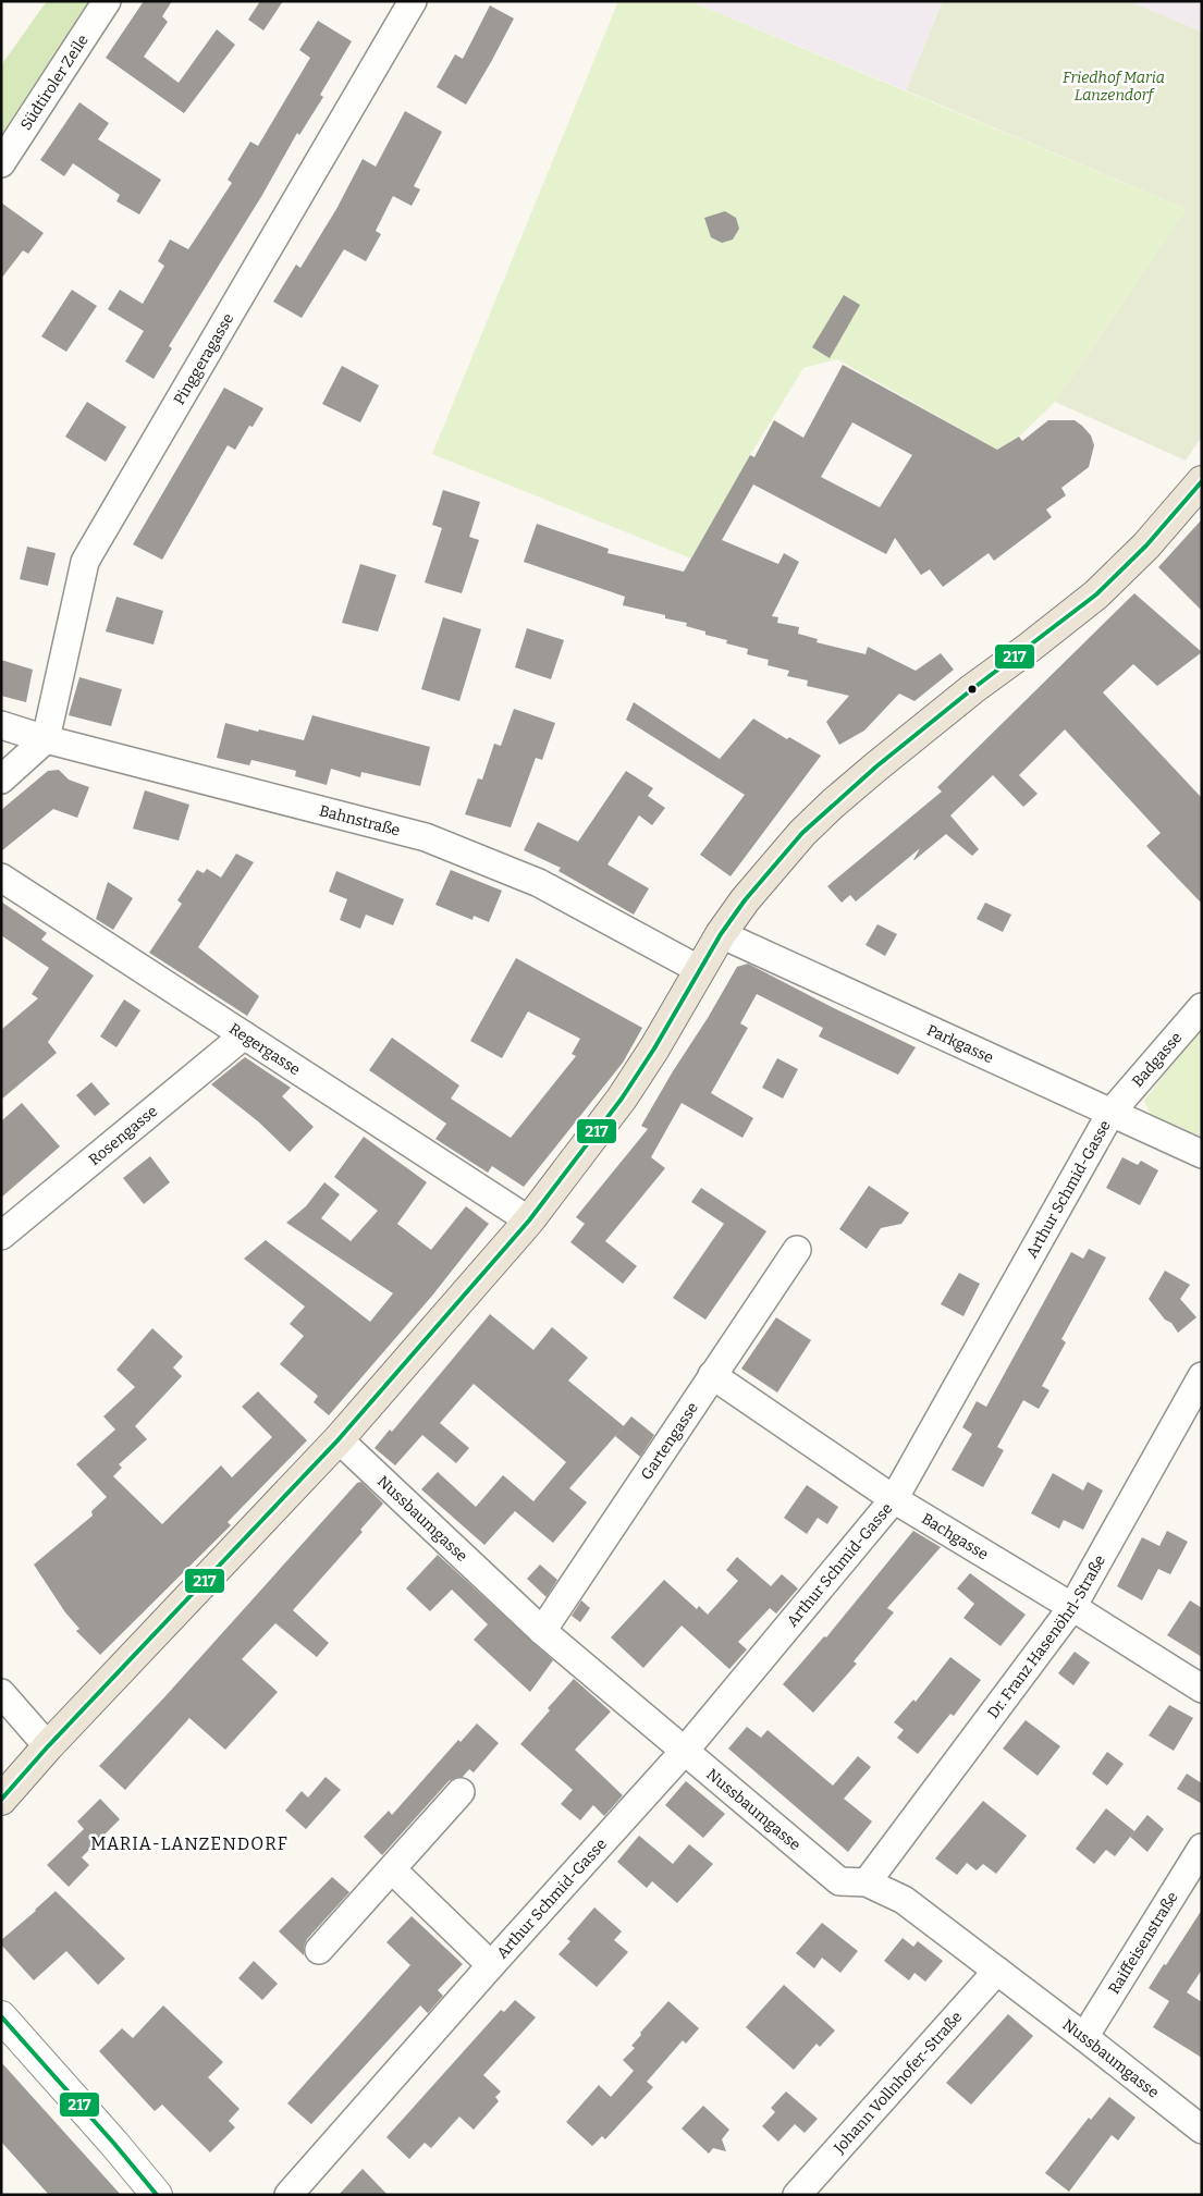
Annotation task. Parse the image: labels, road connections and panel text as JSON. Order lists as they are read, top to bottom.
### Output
{
  "streets": {
    "street": [
      "Südtiroler Zeile",
      "Pinggeragasse",
      "Bahnstraße",
      "Parkgasse",
      "Regergasse",
      "Badgasse",
      "Rosengasse",
      "Arthur Schmid-Gasse",
      "Gartengasse",
      "Nussbaumgasse",
      "Bachgasse",
      "Dr. Franz Hasenöhrl-Straße",
      "Raiffeisenstraße",
      "Johann Vollnhofer-Straße"
    ]
  },
  "crossings": [
    ["Pinggeragasse", "Bahnstraße"],
    ["Parkgasse", "Badgasse"],
    ["Parkgasse", "Arthur Schmid-Gasse"],
    ["Regergasse", "Rosengasse"],
    ["Badgasse", "Arthur Schmid-Gasse"],
    ["Arthur Schmid-Gasse", "Nussbaumgasse"],
    ["Arthur Schmid-Gasse", "Bachgasse"],
    ["Gartengasse", "Nussbaumgasse"],
    ["Gartengasse", "Bachgasse"],
    ["Nussbaumgasse", "Dr. Franz Hasenöhrl-Straße"],
    ["Nussbaumgasse", "Raiffeisenstraße"],
    ["Nussbaumgasse", "Johann Vollnhofer-Straße"],
    ["Bachgasse", "Dr. Franz Hasenöhrl-Straße"]
  ],
  "districts": ["MARIA-LANZENDORF"],
  "parks": ["Friedhof Maria Lanzendorf"],
  "lines": ["transit line 217"]
}
